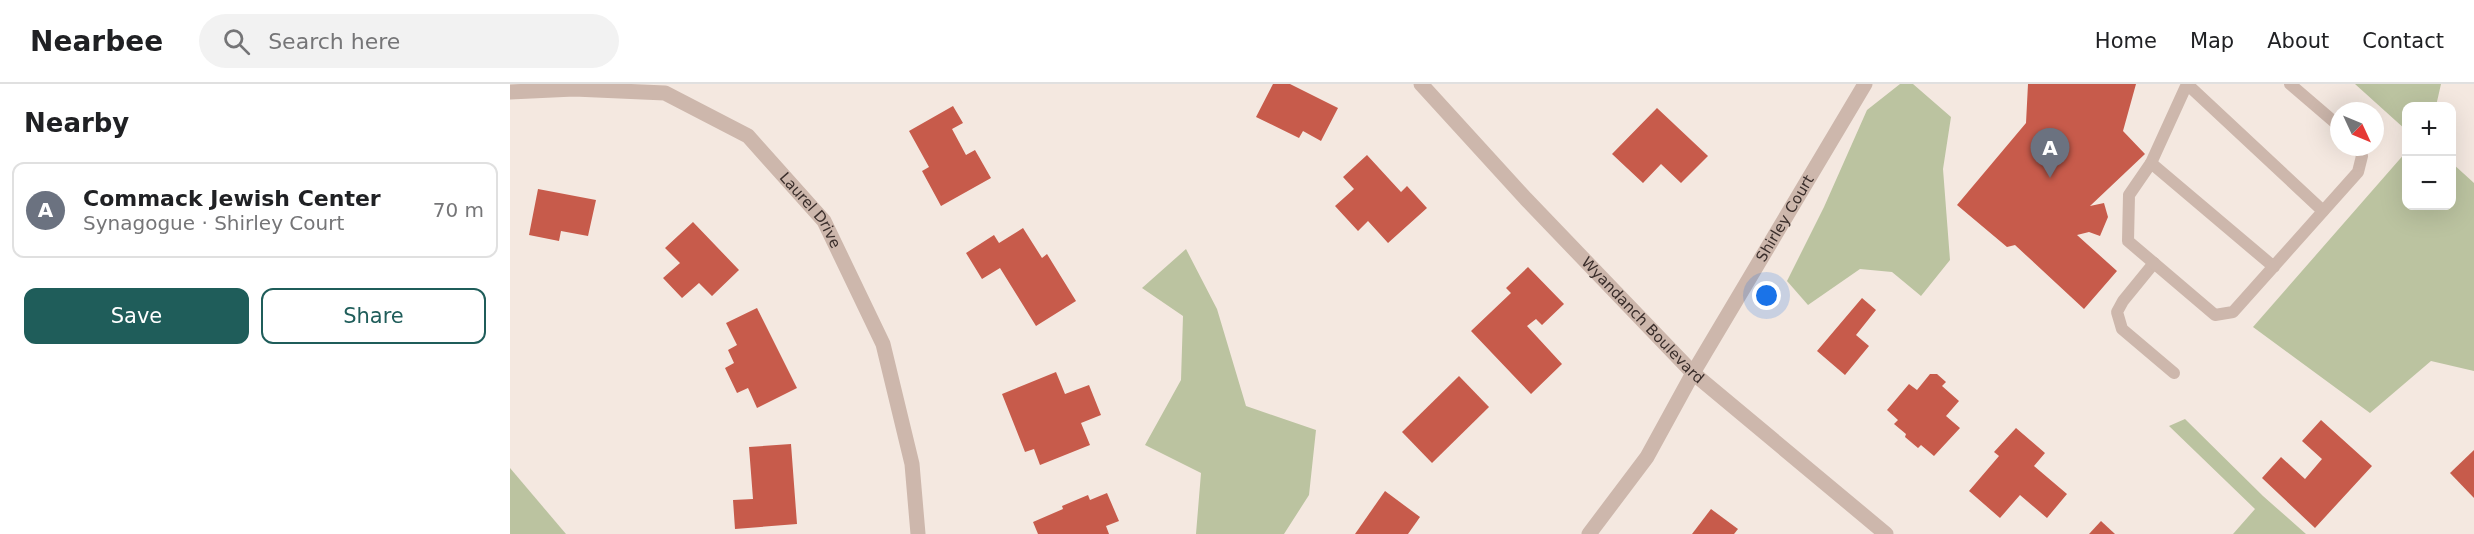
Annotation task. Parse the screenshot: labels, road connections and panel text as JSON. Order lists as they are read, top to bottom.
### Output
{
  "streets": {
    "street": ["Laurel Drive", "Shirley Court", "Wyandanch Boulevard"]
  },
  "crossings": [
    ["Shirley Court", "Wyandanch Boulevard"]
  ],
  "north": "bottom right",
  "page": {
    "header": "Nearbee",
    "search": "Search here",
    "nav": [
      "Home",
      "Map",
      "About",
      "Contact"
    ],
    "heading": "Nearby",
    "map_buttons": ["+", "−"],
    "pins": "A",
    "list": [
      {
        "mark": "A",
        "name": "Commack Jewish Center",
        "note": "Synagogue · Shirley Court",
        "value": "70 m"
      }
    ],
    "buttons": ["Save", "Share"]
  }
}
